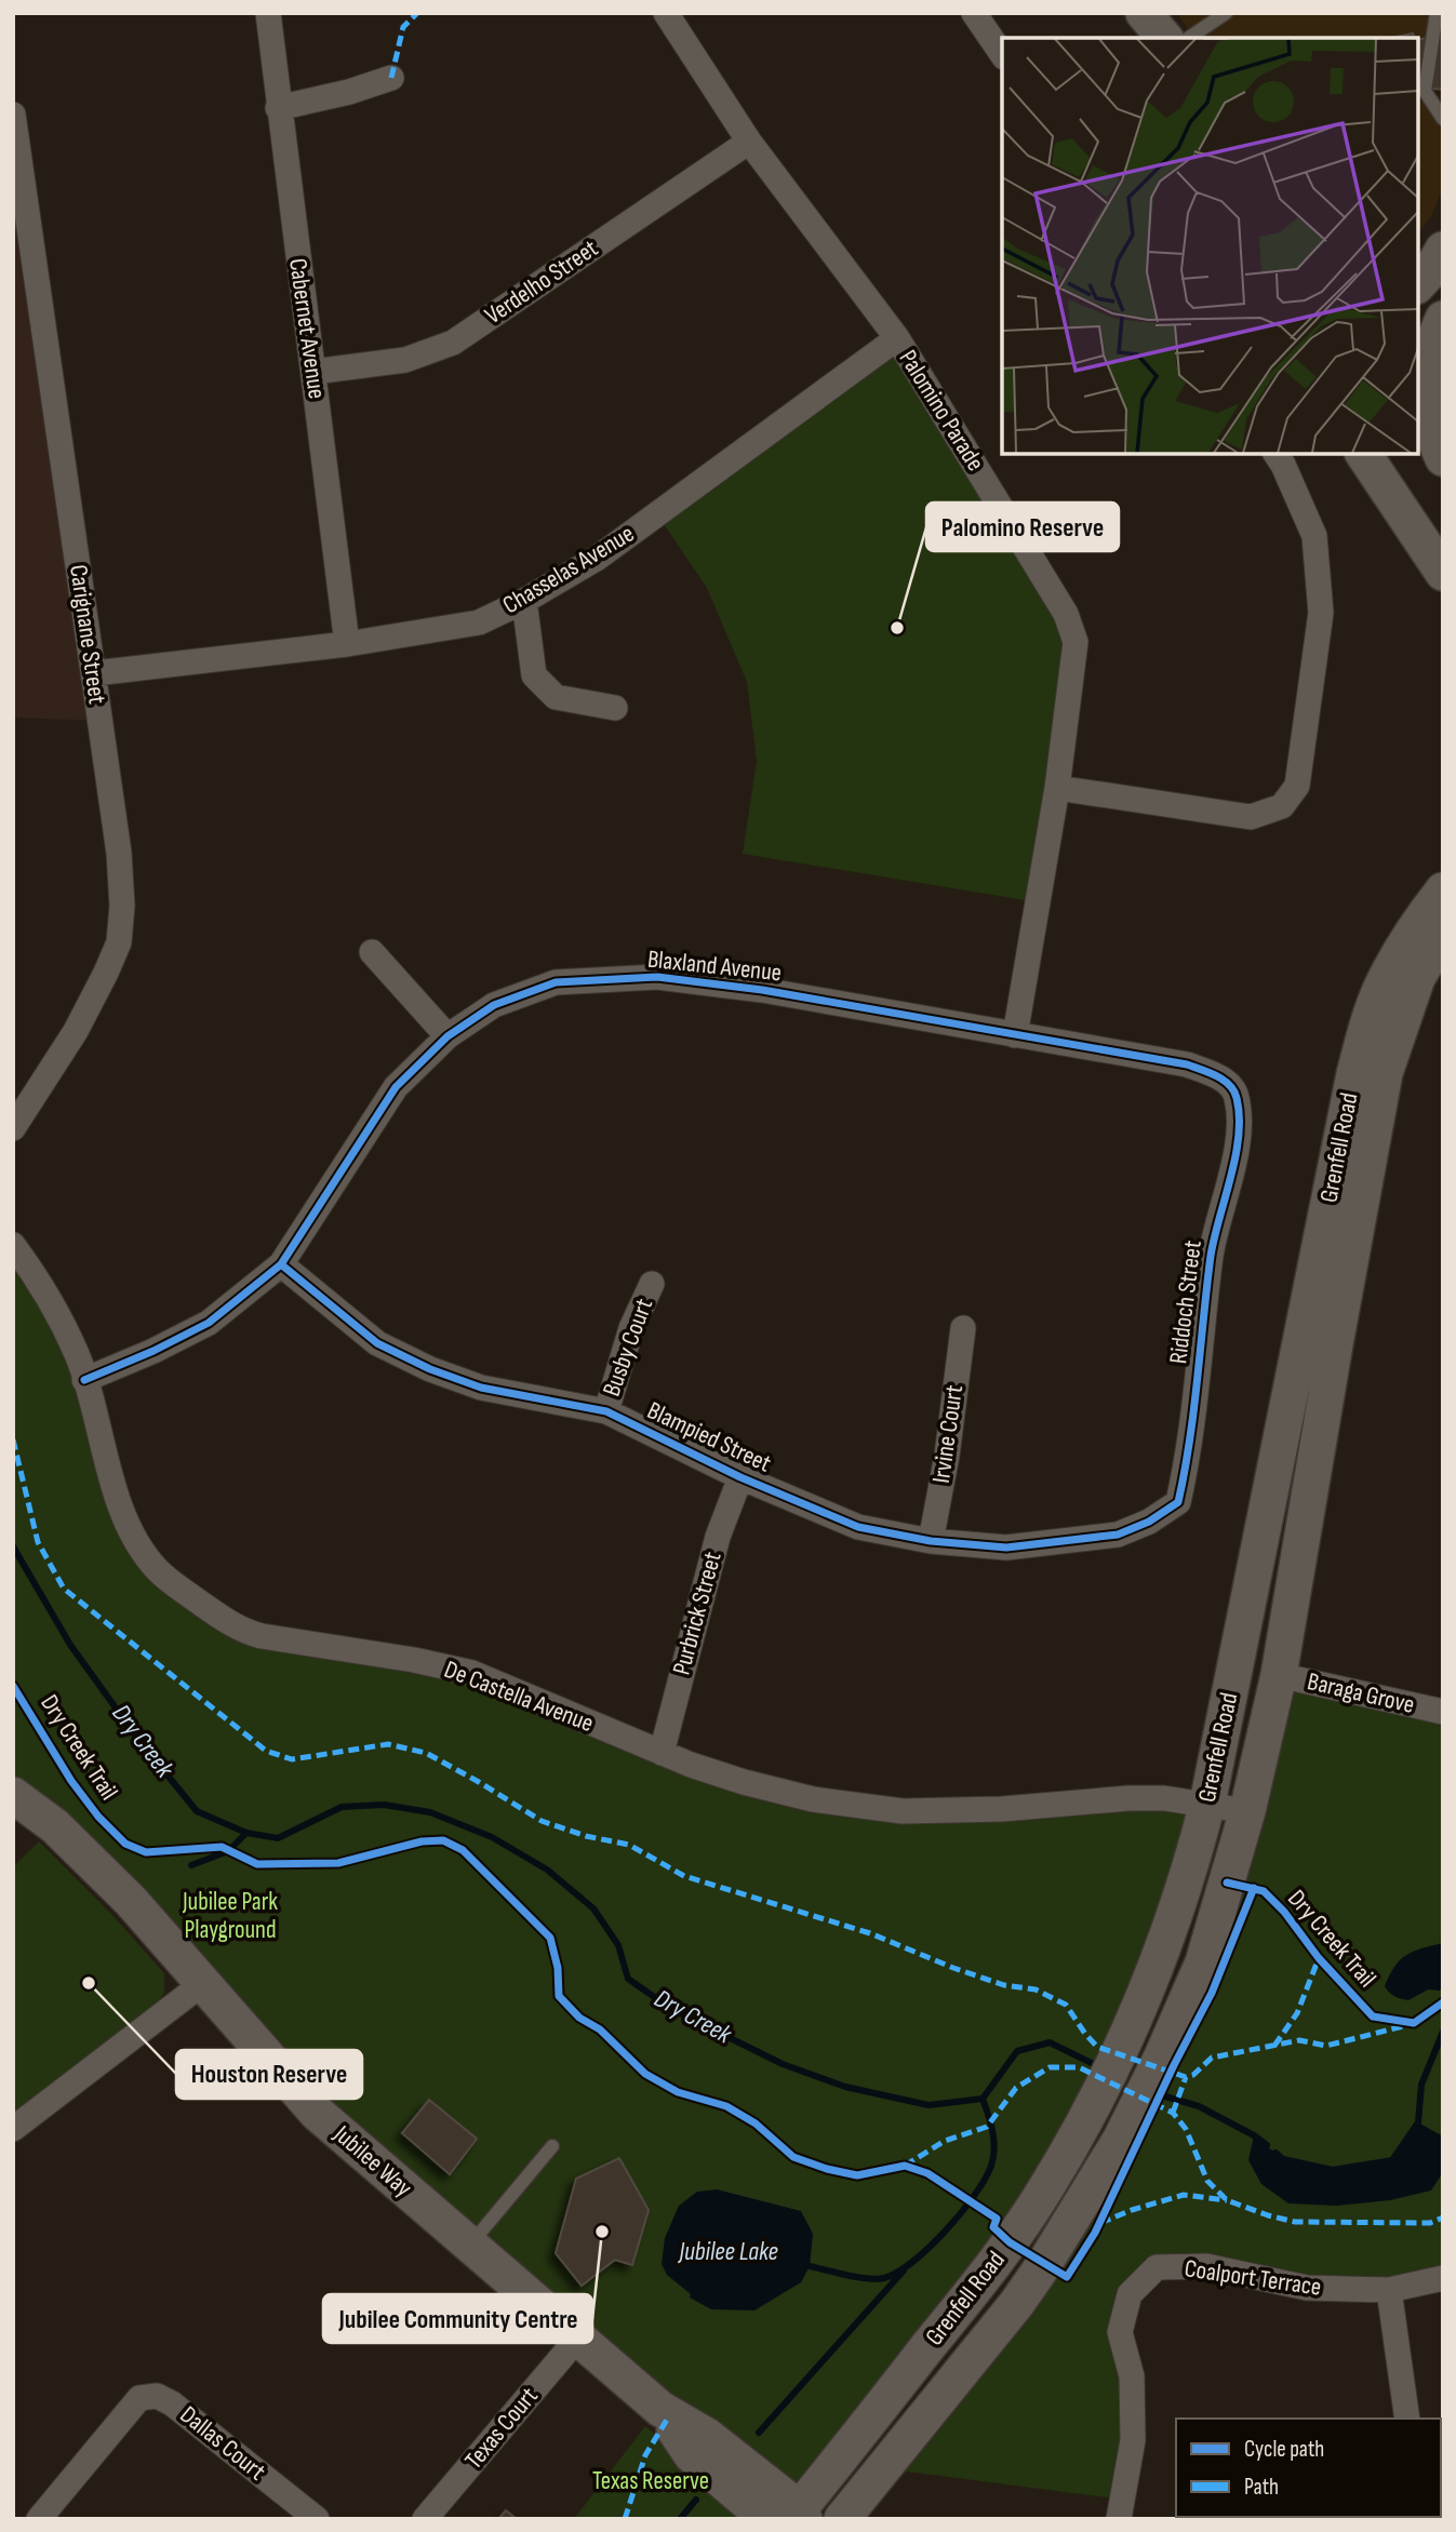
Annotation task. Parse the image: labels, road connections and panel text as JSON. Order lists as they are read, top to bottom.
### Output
{
  "streets": {
    "main road": ["Grenfell Road", "Jubilee Way"],
    "street": [
      "Verdelho Street",
      "Cabernet Avenue",
      "Palomino Parade",
      "Chasselas Avenue",
      "Carignane Street",
      "Blaxland Avenue",
      "Riddoch Street",
      "Busby Court",
      "Irvine Court",
      "Blampied Street",
      "Purbrick Street",
      "Baraga Grove",
      "De Castella Avenue",
      "Coalport Terrace",
      "Texas Court",
      "Dallas Court"
    ],
    "cycle path": ["Dry Creek Trail"]
  },
  "crossings": [
    ["Verdelho Street", "Cabernet Avenue"],
    ["Verdelho Street", "Palomino Parade"],
    ["Cabernet Avenue", "Chasselas Avenue"],
    ["Palomino Parade", "Chasselas Avenue"],
    ["Palomino Parade", "Blaxland Avenue"],
    ["Chasselas Avenue", "Carignane Street"],
    ["Blaxland Avenue", "Riddoch Street"],
    ["Blaxland Avenue", "Blampied Street"],
    ["Blaxland Avenue", "De Castella Avenue"],
    ["Grenfell Road", "Baraga Grove"],
    ["Grenfell Road", "De Castella Avenue"],
    ["Grenfell Road", "Jubilee Way"],
    ["Riddoch Street", "Blampied Street"],
    ["Busby Court", "Blampied Street"],
    ["Irvine Court", "Blampied Street"],
    ["Blampied Street", "Purbrick Street"],
    ["Purbrick Street", "De Castella Avenue"],
    ["Jubilee Way", "Texas Court"]
  ],
  "water": ["Dry Creek", "Jubilee Lake"],
  "parks": ["Jubilee Park Playground", "Texas Reserve"],
  "places": ["Palomino Reserve", "Houston Reserve", "Jubilee Community Centre"],
  "legend": ["Cycle path", "Path"]
}
